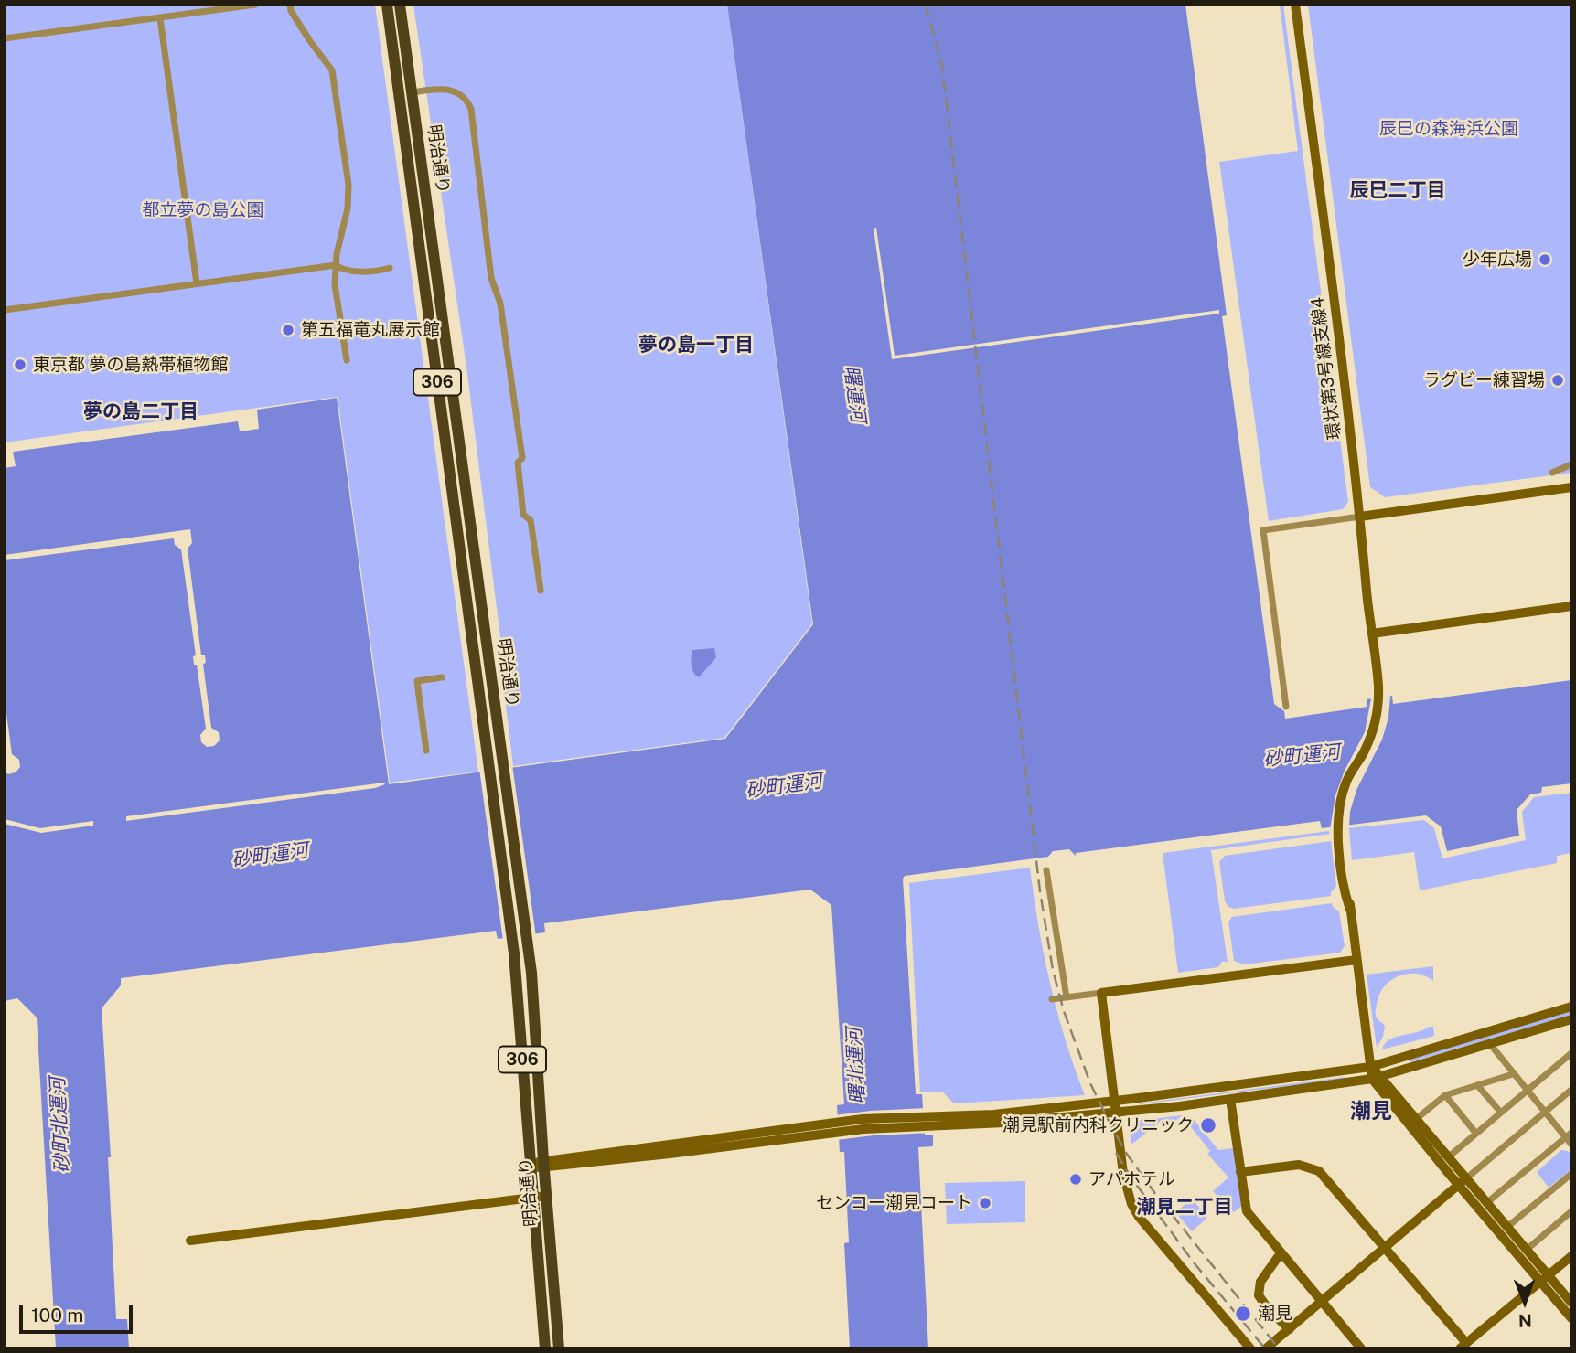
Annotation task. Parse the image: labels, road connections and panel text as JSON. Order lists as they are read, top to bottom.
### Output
{
  "streets": {
    "main road": ["明治通り", "306"],
    "street": ["環状第3号線支線4"]
  },
  "districts": [
    "辰巳二丁目",
    "夢の島一丁目",
    "夢の島二丁目",
    "潮見",
    "潮見二丁目"
  ],
  "water": [
    "曙運河",
    "砂町運河",
    "曙北運河",
    "砂町北運河"
  ],
  "parks": ["辰巳の森海浜公園", "都立夢の島公園"],
  "places": [
    "少年広場",
    "第五福竜丸展示館",
    "東京都 夢の島熱帯植物館",
    "ラグビー練習場",
    "潮見駅前内科クリニック",
    "アパホテル",
    "センコー潮見コート",
    "潮見"
  ],
  "scale_bar": "100 m",
  "north": "bottom"
}
